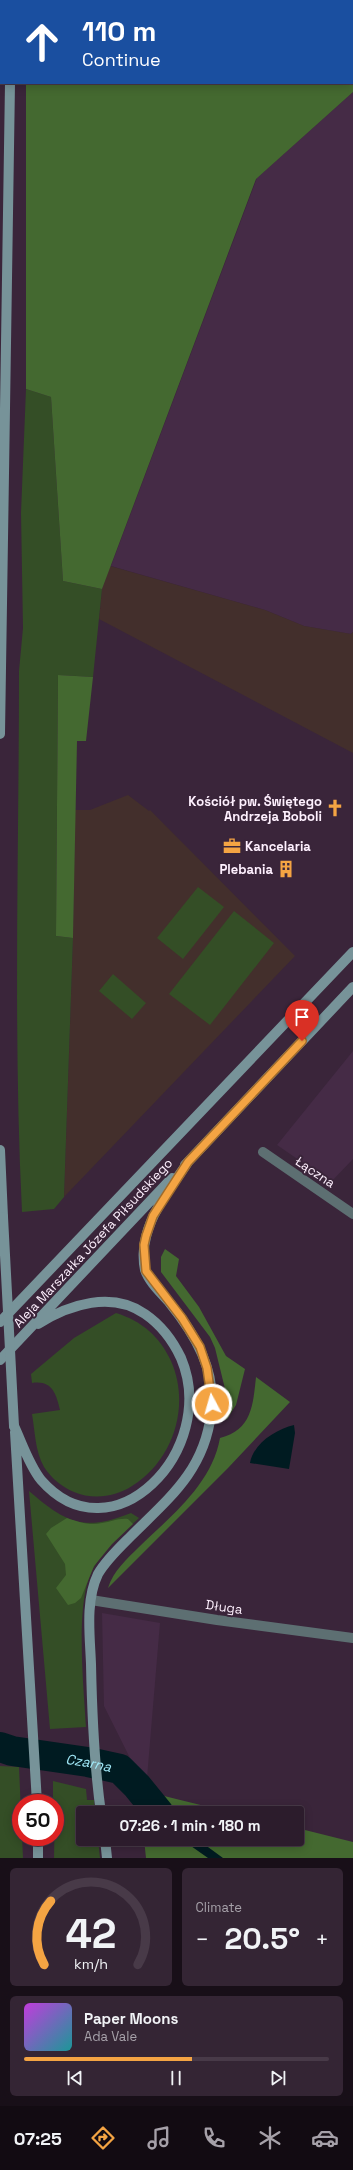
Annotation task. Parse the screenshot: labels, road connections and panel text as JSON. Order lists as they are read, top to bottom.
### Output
{
  "streets": {
    "main road": ["Aleja Marszałka Józefa Piłsudskiego"],
    "street": ["Łączna", "Długa"]
  },
  "water": ["Czarna"],
  "places": {
    "church": ["Kościół pw. Świętego Andrzeja Boboli"],
    "office": ["Kancelaria"],
    "building": ["Plebania"]
  },
  "page": {
    "turn": ["110 m", "Continue"],
    "limit": "50",
    "trip": "07:26 · 1 min · 180 m",
    "tile": "Climate",
    "heat": ["−", "20.5°", "+"],
    "song": ["Paper Moons", "Ada Vale"],
    "tabs": "07:25",
    "gauge": ["42", "km/h"]
  }
}
